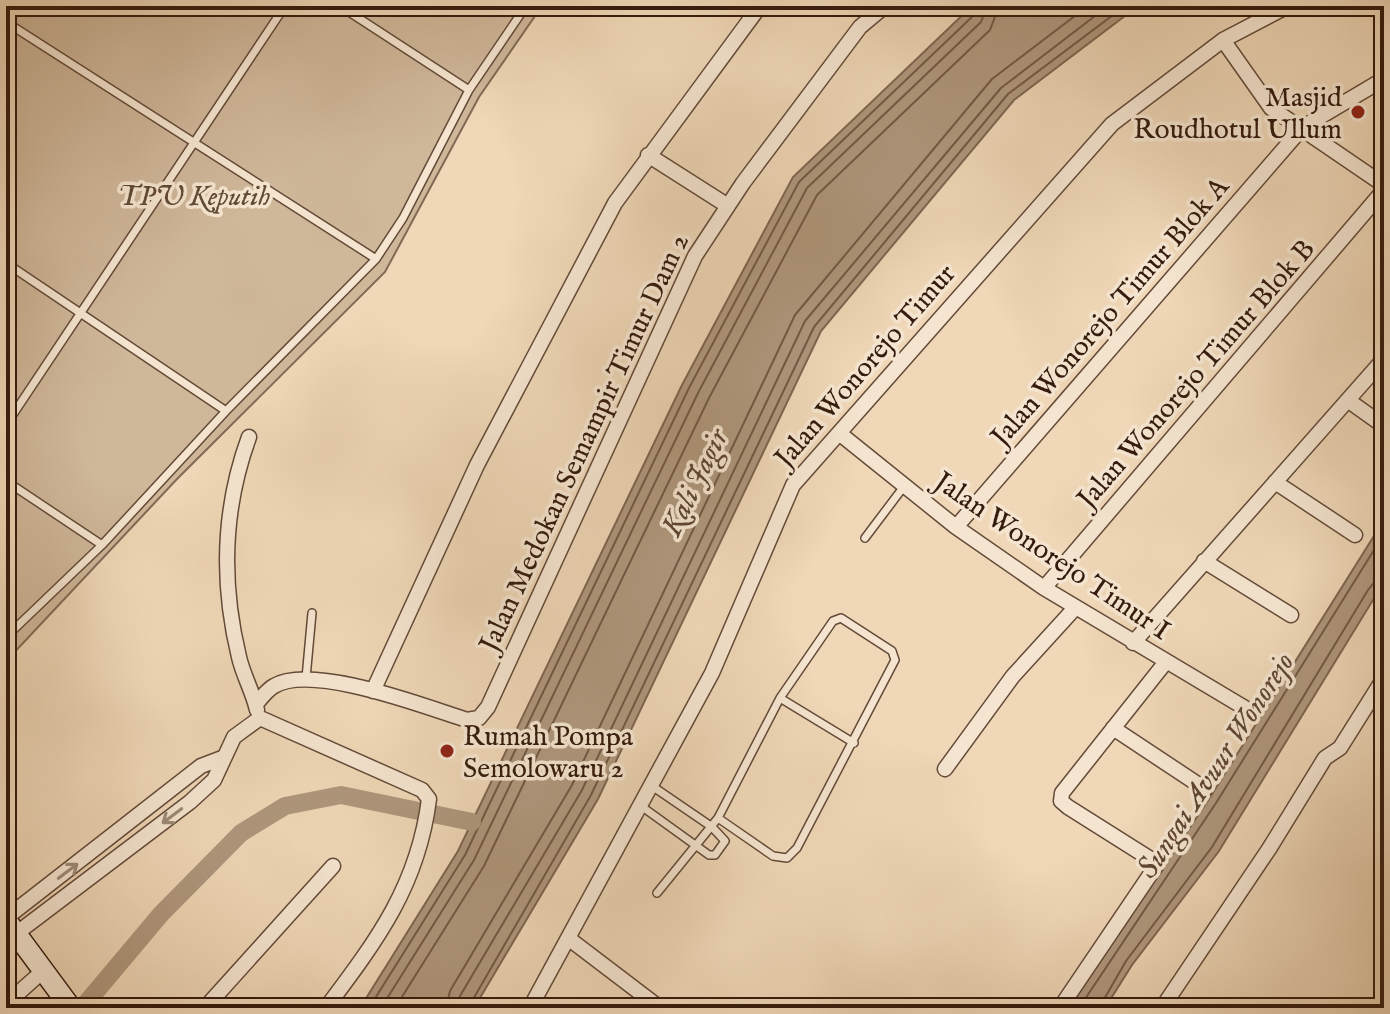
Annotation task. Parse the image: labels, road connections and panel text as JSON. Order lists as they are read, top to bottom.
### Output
{
  "streets": {
    "street": [
      "Jalan Wonorejo Timur Blok A",
      "Jalan Wonorejo Timur",
      "Jalan Wonorejo Timur Blok B",
      "Jalan Medokan Semampir Timur Dam 2",
      "Jalan Wonorejo Timur I"
    ]
  },
  "crossings": [
    ["Jalan Wonorejo Timur Blok A", "Jalan Wonorejo Timur I"],
    ["Jalan Wonorejo Timur", "Jalan Wonorejo Timur I"],
    ["Jalan Wonorejo Timur Blok B", "Jalan Wonorejo Timur I"]
  ],
  "water": ["Kali Jagir", "Sungai Avuur Wonorejo"],
  "parks": ["TPU Keputih"],
  "places": ["Masjid Roudhotul Ullum", "Rumah Pompa Semolowaru 2"]
}
